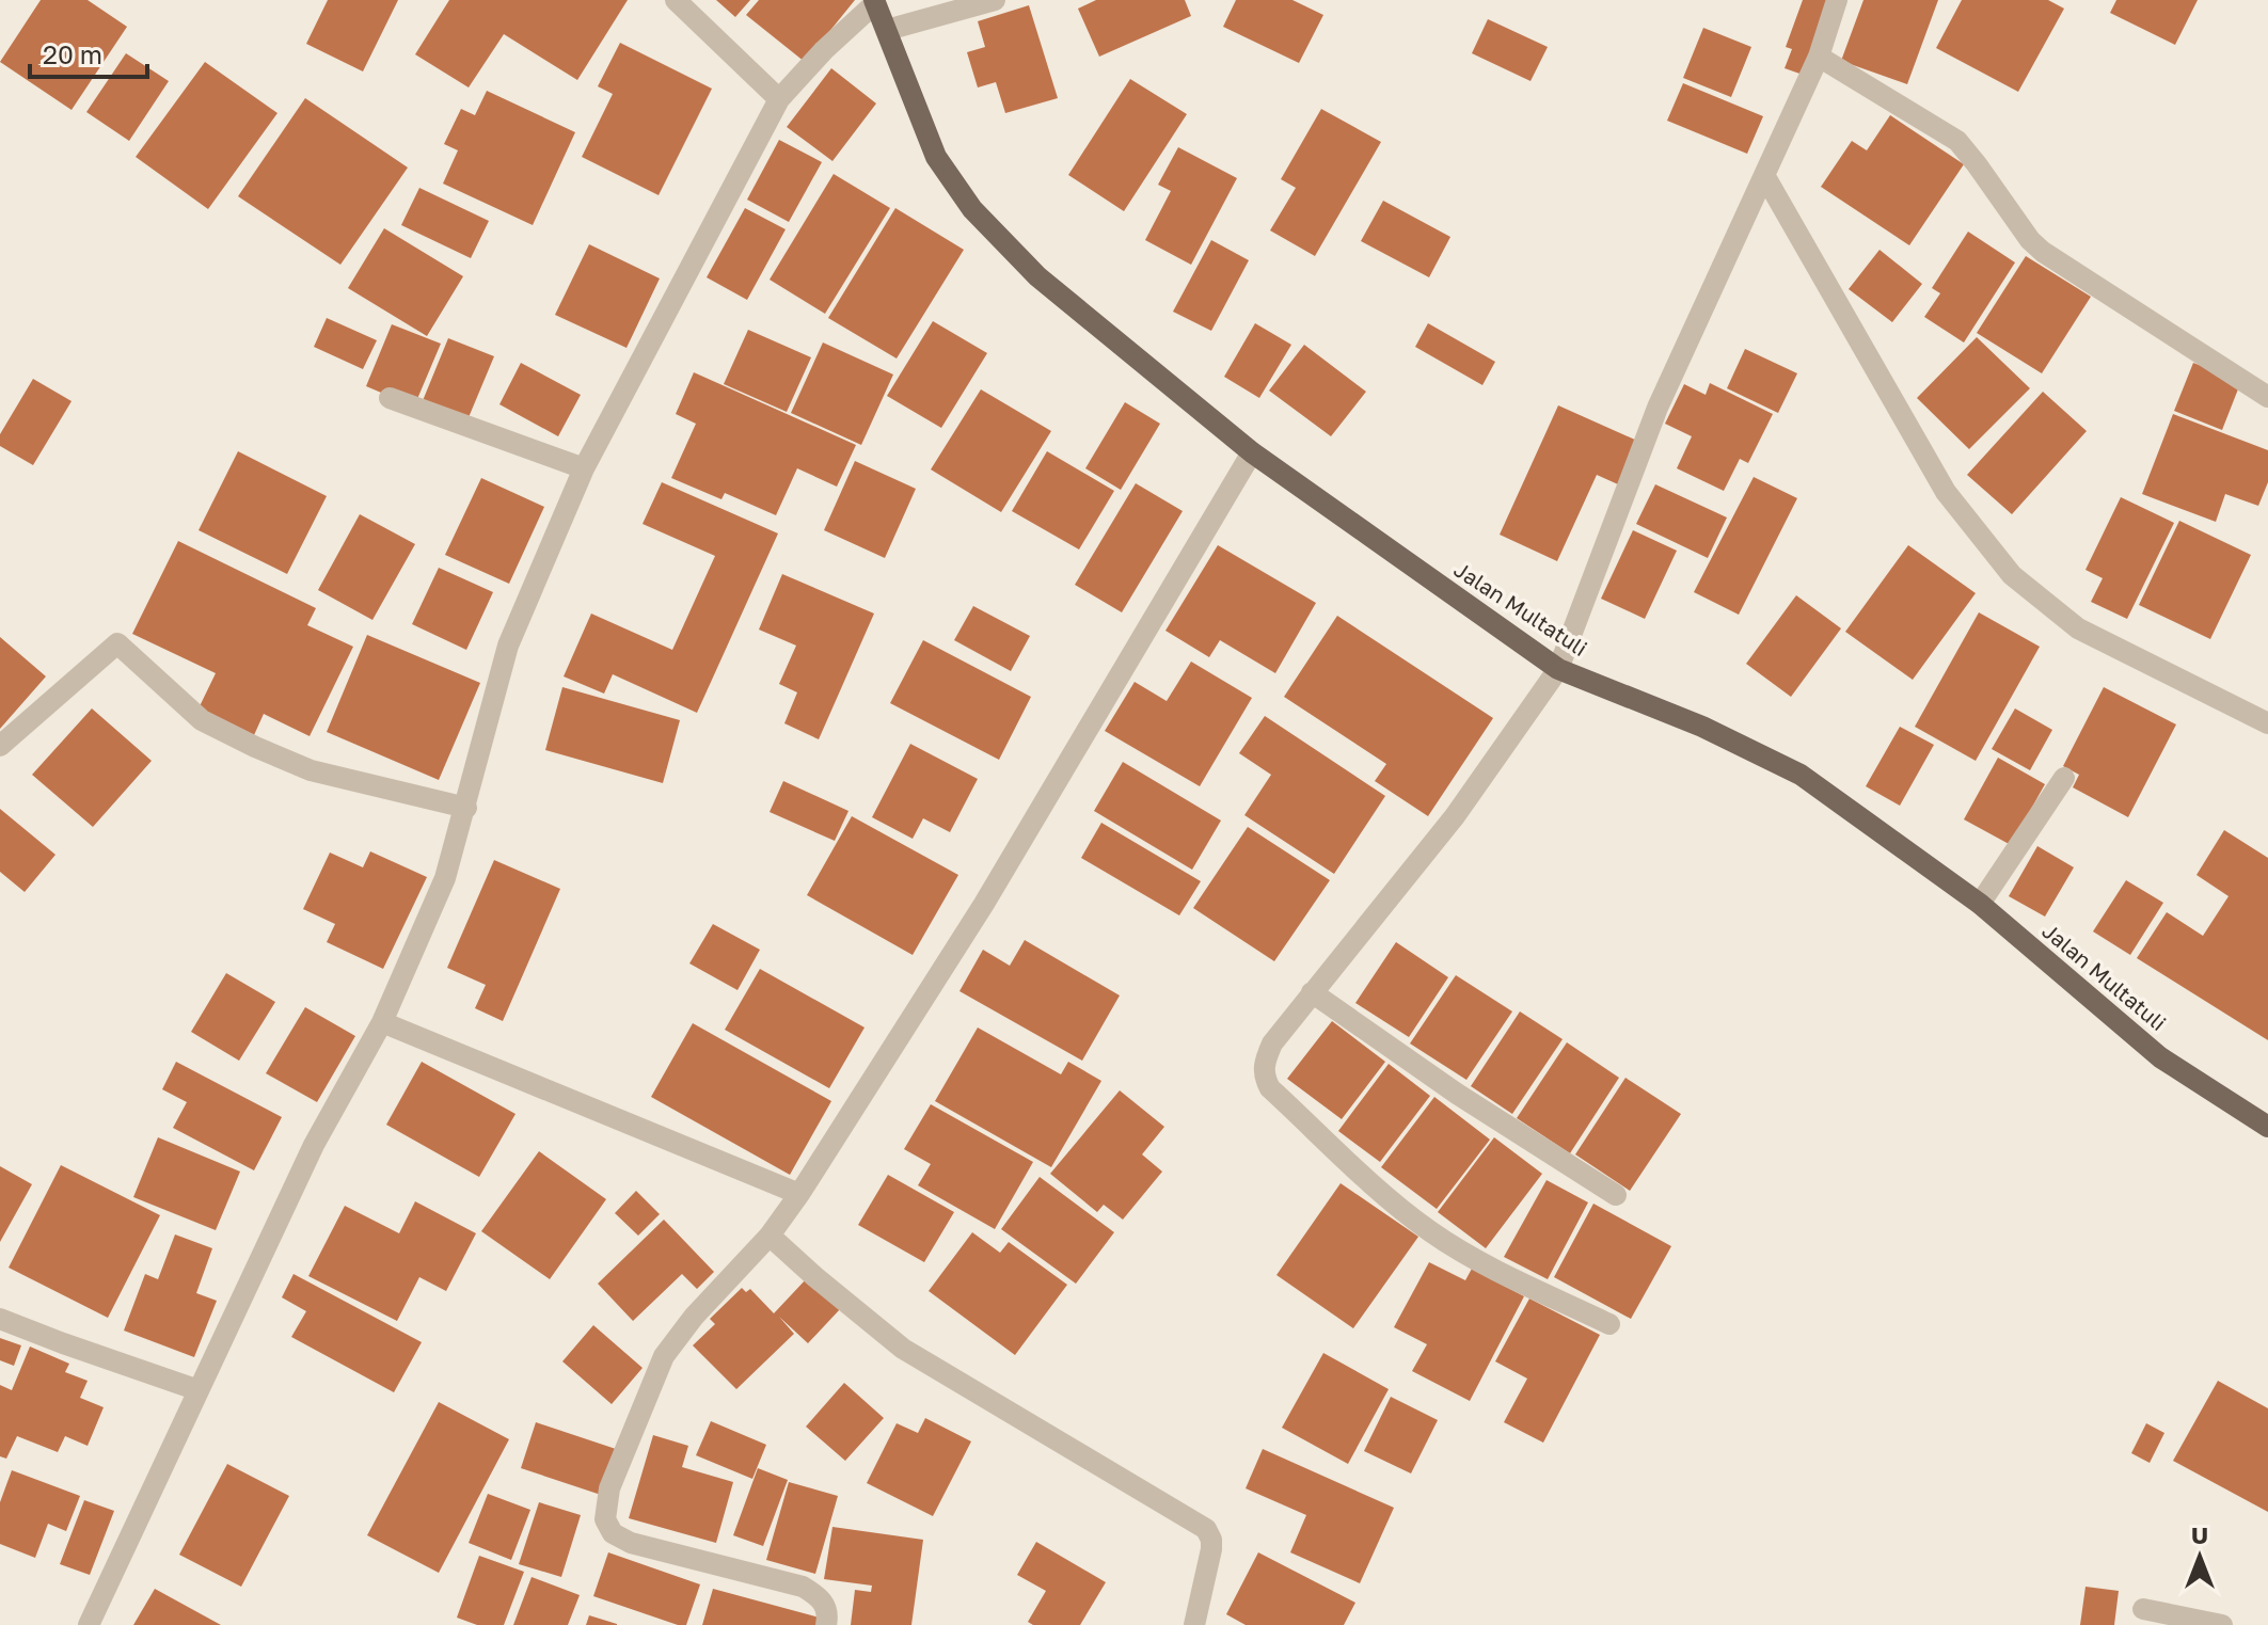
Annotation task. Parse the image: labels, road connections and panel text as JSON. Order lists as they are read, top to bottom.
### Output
{
  "streets": {
    "main road": ["Jalan Multatuli"]
  },
  "scale_bar": "20 m",
  "north": "top"
}
